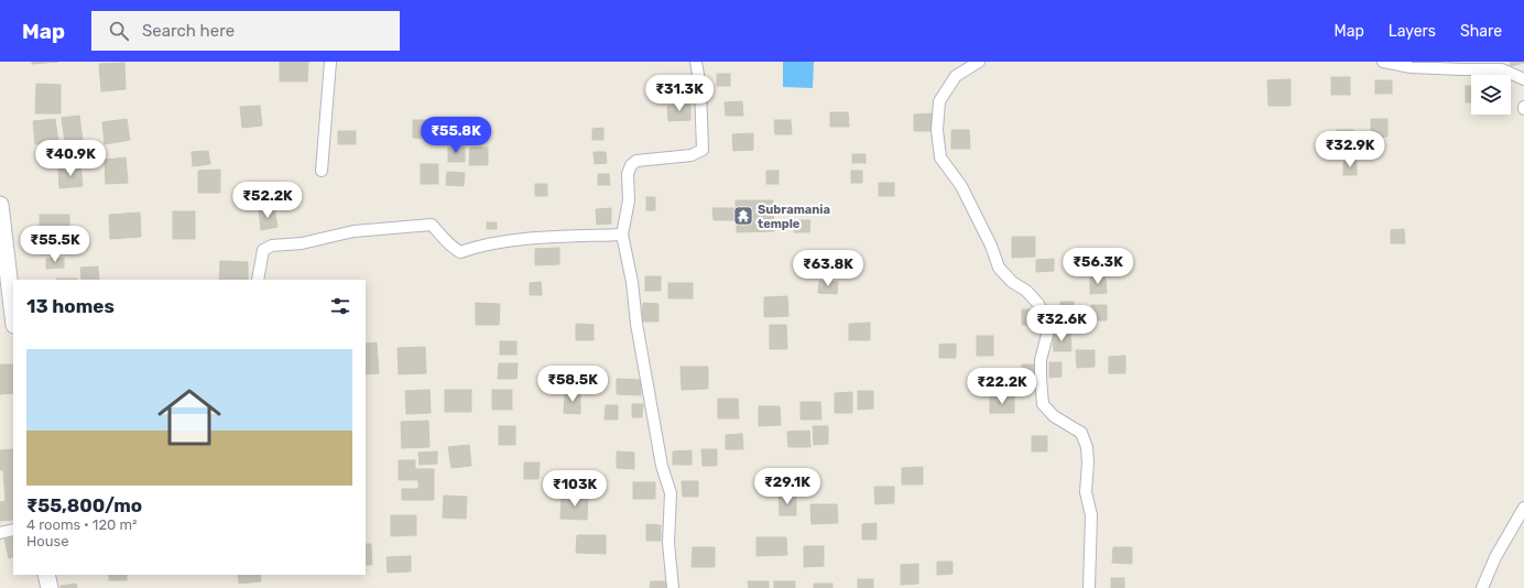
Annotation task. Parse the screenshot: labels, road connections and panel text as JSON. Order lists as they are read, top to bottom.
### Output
{
  "places": {
    "temple": ["Subramania temple"]
  },
  "page": {
    "header": "Map",
    "search": "Search here",
    "nav": ["Map", "Layers", "Share"],
    "price": [
      "₹31.3K",
      "₹55.8K",
      "₹32.9K",
      "₹40.9K",
      "₹52.2K",
      "₹55.5K",
      "₹56.3K",
      "₹63.8K",
      "₹32.6K",
      "₹58.5K",
      "₹22.2K",
      "₹29.1K",
      "₹103K"
    ],
    "heading": "13 homes",
    "list": [
      {
        "name": "₹55,800/mo",
        "note": "4 rooms · 120 m² · House"
      }
    ]
  }
}
